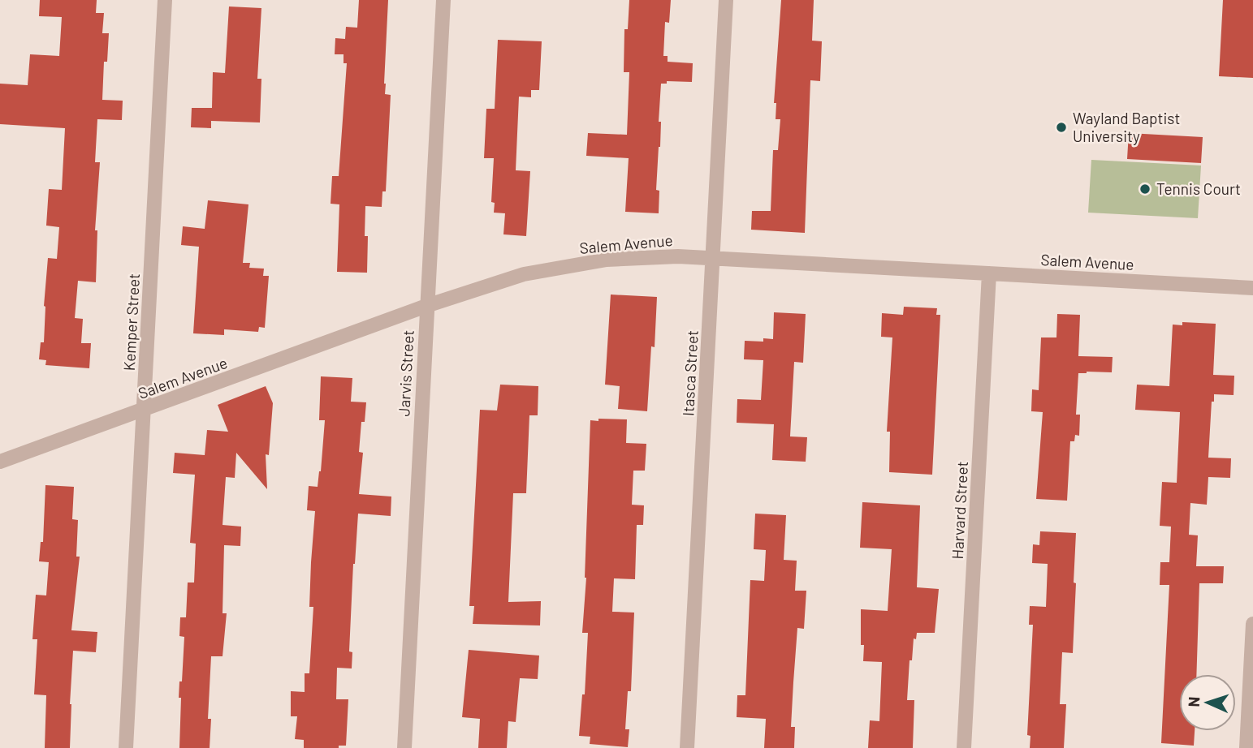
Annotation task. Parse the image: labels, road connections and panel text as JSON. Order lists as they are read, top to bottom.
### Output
{
  "streets": {
    "street": [
      "Salem Avenue",
      "Kemper Street",
      "Jarvis Street",
      "Itasca Street",
      "Harvard Street"
    ]
  },
  "crossings": [
    ["Salem Avenue", "Kemper Street"],
    ["Salem Avenue", "Jarvis Street"],
    ["Salem Avenue", "Itasca Street"],
    ["Salem Avenue", "Harvard Street"]
  ],
  "places": ["Wayland Baptist University", "Tennis Court"],
  "north": "left"
}
